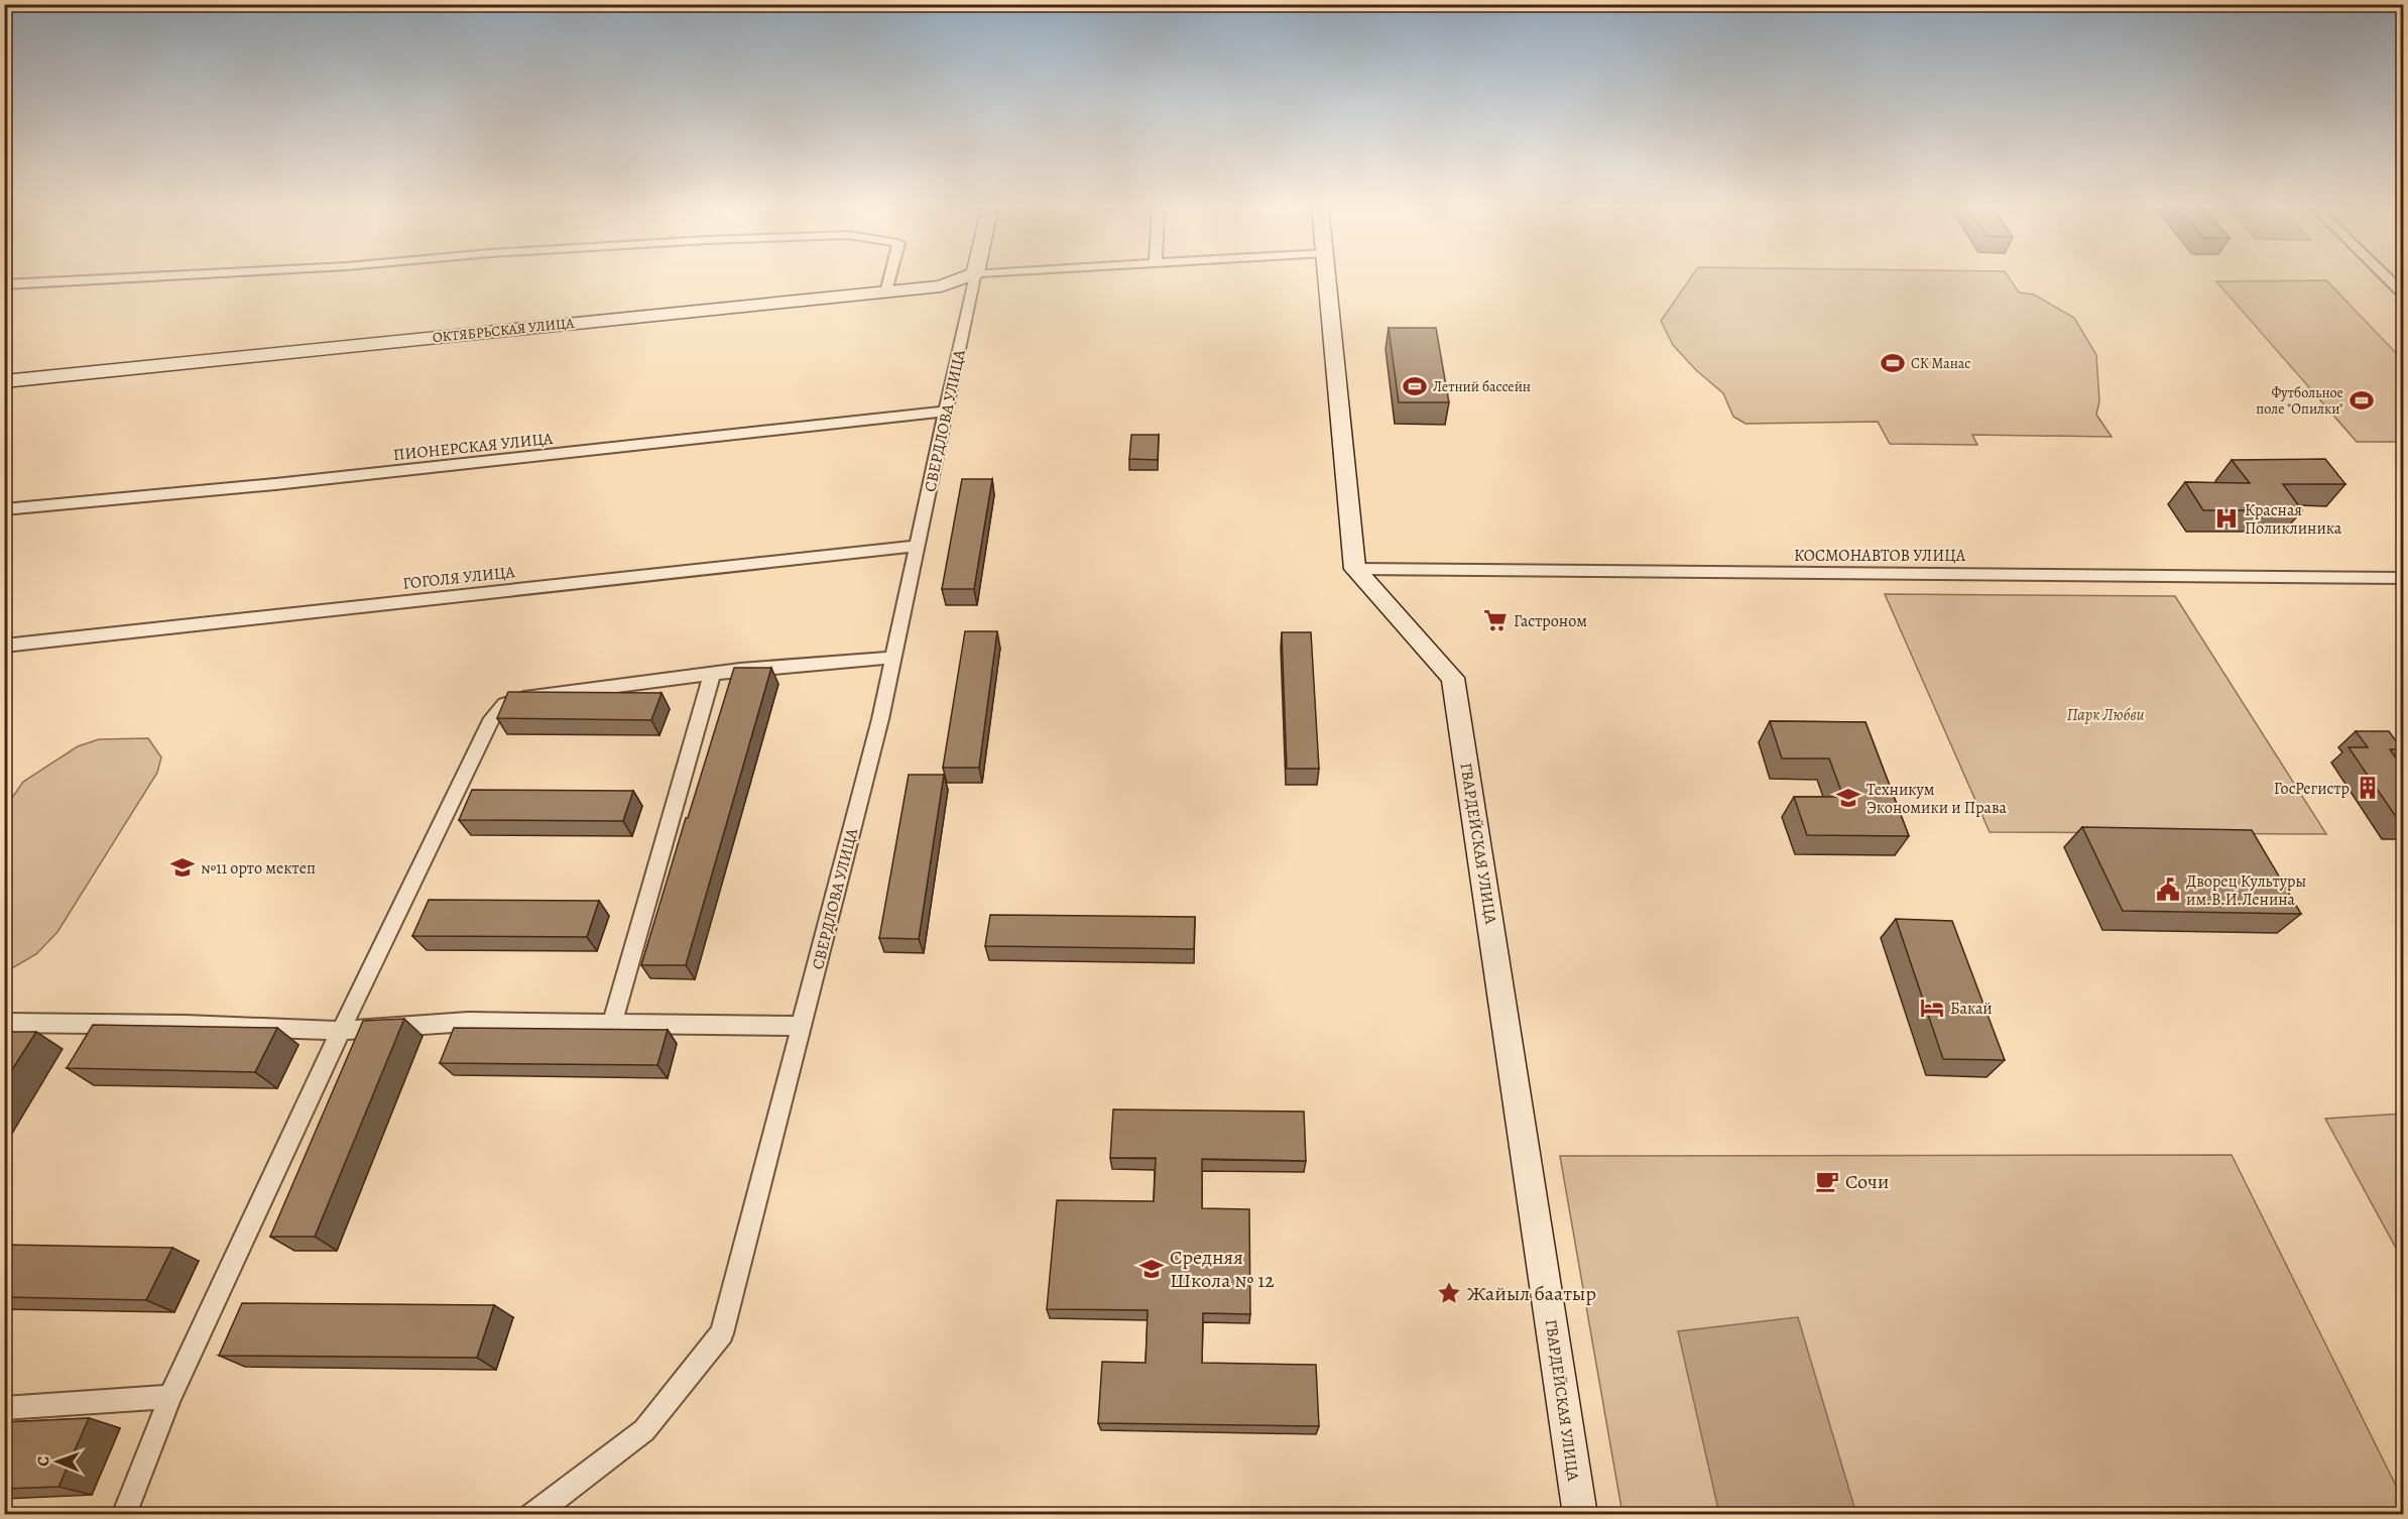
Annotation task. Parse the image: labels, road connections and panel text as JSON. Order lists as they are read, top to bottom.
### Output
{
  "streets": {
    "street": [
      "ОКТЯБРЬСКАЯ УЛИЦА",
      "СВЕРДЛОВА УЛИЦА",
      "ПИОНЕРСКАЯ УЛИЦА",
      "КОСМОНАВТОВ УЛИЦА",
      "ГОГОЛЯ УЛИЦА",
      "ГВАРДЕЙСКАЯ УЛИЦА"
    ]
  },
  "crossings": [
    ["СВЕРДЛОВА УЛИЦА", "ПИОНЕРСКАЯ УЛИЦА"],
    ["СВЕРДЛОВА УЛИЦА", "ГОГОЛЯ УЛИЦА"],
    ["КОСМОНАВТОВ УЛИЦА", "ГВАРДЕЙСКАЯ УЛИЦА"]
  ],
  "parks": ["Парк Любви"],
  "places": {
    "sports": ["СК Манас", "Летний бассейн", "Футбольное поле \"Опилки\""],
    "hospital": ["Красная Поликлиника"],
    "supermarket": ["Гастроном"],
    "building": ["ГосРегистр"],
    "school or university": ["Техникум Экономики и Права", "№11 орто мектеп", "Средняя Школа № 12"],
    "public building": ["Дворец Культуры им.В.И.Ленина"],
    "hotel": ["Бакай"],
    "cafe": ["Сочи"],
    "place": ["Жайыл баатыр"]
  },
  "north": "left"
}
